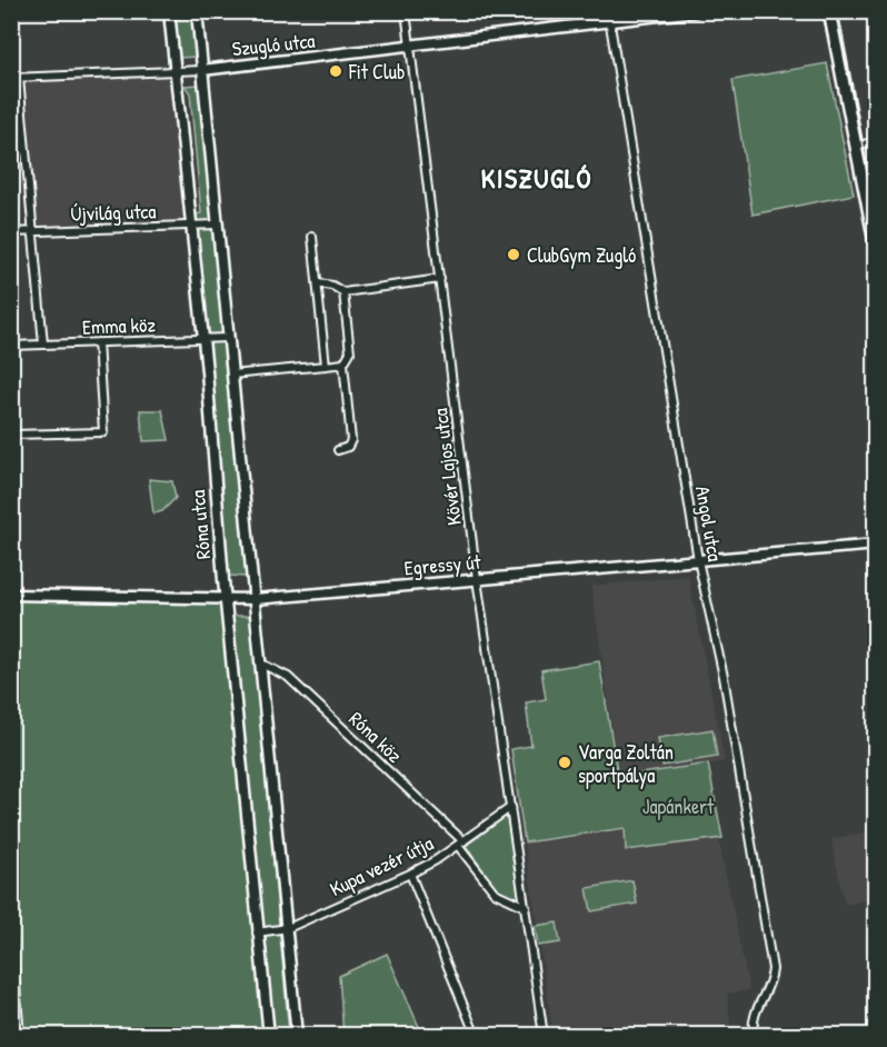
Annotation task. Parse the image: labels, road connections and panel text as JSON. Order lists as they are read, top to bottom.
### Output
{
  "streets": {
    "street": [
      "Szugló utca",
      "Újvilág utca",
      "Emma köz",
      "Kövér Lajos utca",
      "Angol utca",
      "Róna utca",
      "Egressy út",
      "Róna köz",
      "Kupa vezér útja"
    ]
  },
  "crossings": [
    ["Szugló utca", "Kövér Lajos utca"],
    ["Szugló utca", "Angol utca"],
    ["Szugló utca", "Róna utca"],
    ["Újvilág utca", "Róna utca"],
    ["Emma köz", "Róna utca"],
    ["Kövér Lajos utca", "Egressy út"],
    ["Kövér Lajos utca", "Róna köz"],
    ["Kövér Lajos utca", "Kupa vezér útja"],
    ["Angol utca", "Egressy út"],
    ["Róna utca", "Egressy út"],
    ["Róna utca", "Kupa vezér útja"],
    ["Róna köz", "Kupa vezér útja"]
  ],
  "districts": ["KISZUGLÓ"],
  "parks": ["Japánkert"],
  "places": ["Fit Club", "ClubGym Zugló", "Varga Zoltán sportpálya"]
}
